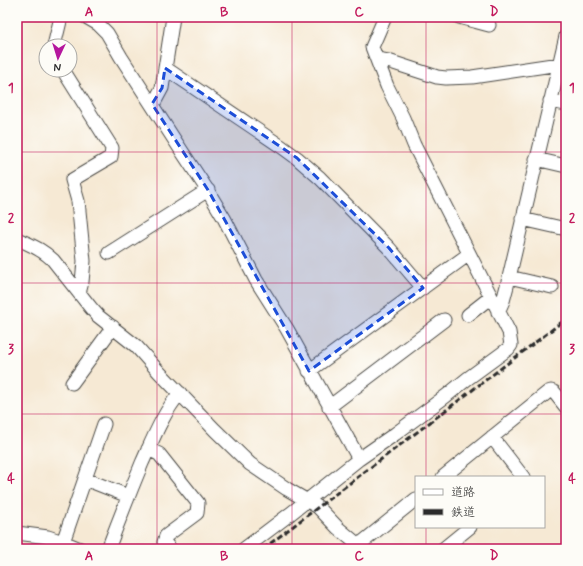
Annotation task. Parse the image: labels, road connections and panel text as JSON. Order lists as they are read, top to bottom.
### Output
{
  "legend": ["道路", "鉄道"],
  "north": "bottom",
  "grid": {
    "columns": [
      "A",
      "B",
      "C",
      "D"
    ],
    "rows": [
      "1",
      "2",
      "3",
      "4"
    ]
  }
}
